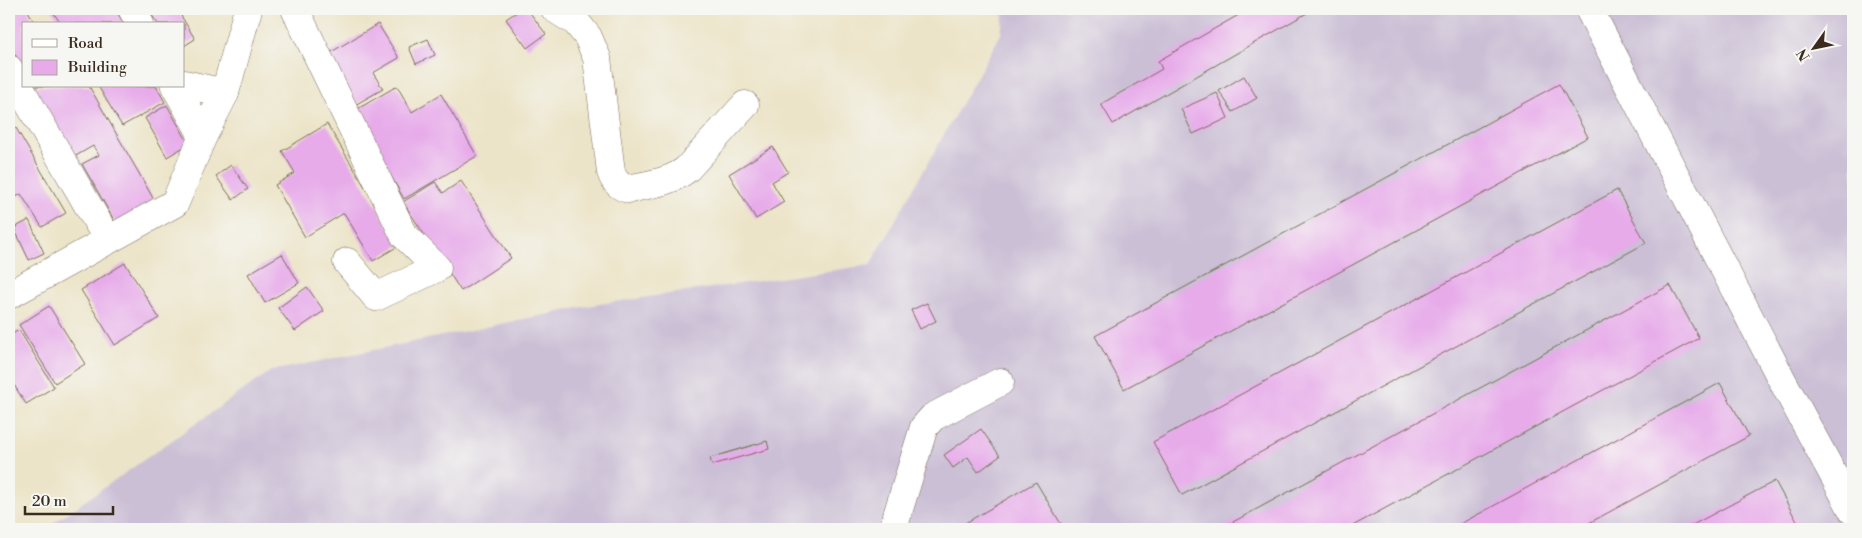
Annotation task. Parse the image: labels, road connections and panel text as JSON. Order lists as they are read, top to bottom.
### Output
{
  "legend": ["Road", "Building"],
  "scale_bar": "20 m",
  "north": "bottom left"
}
